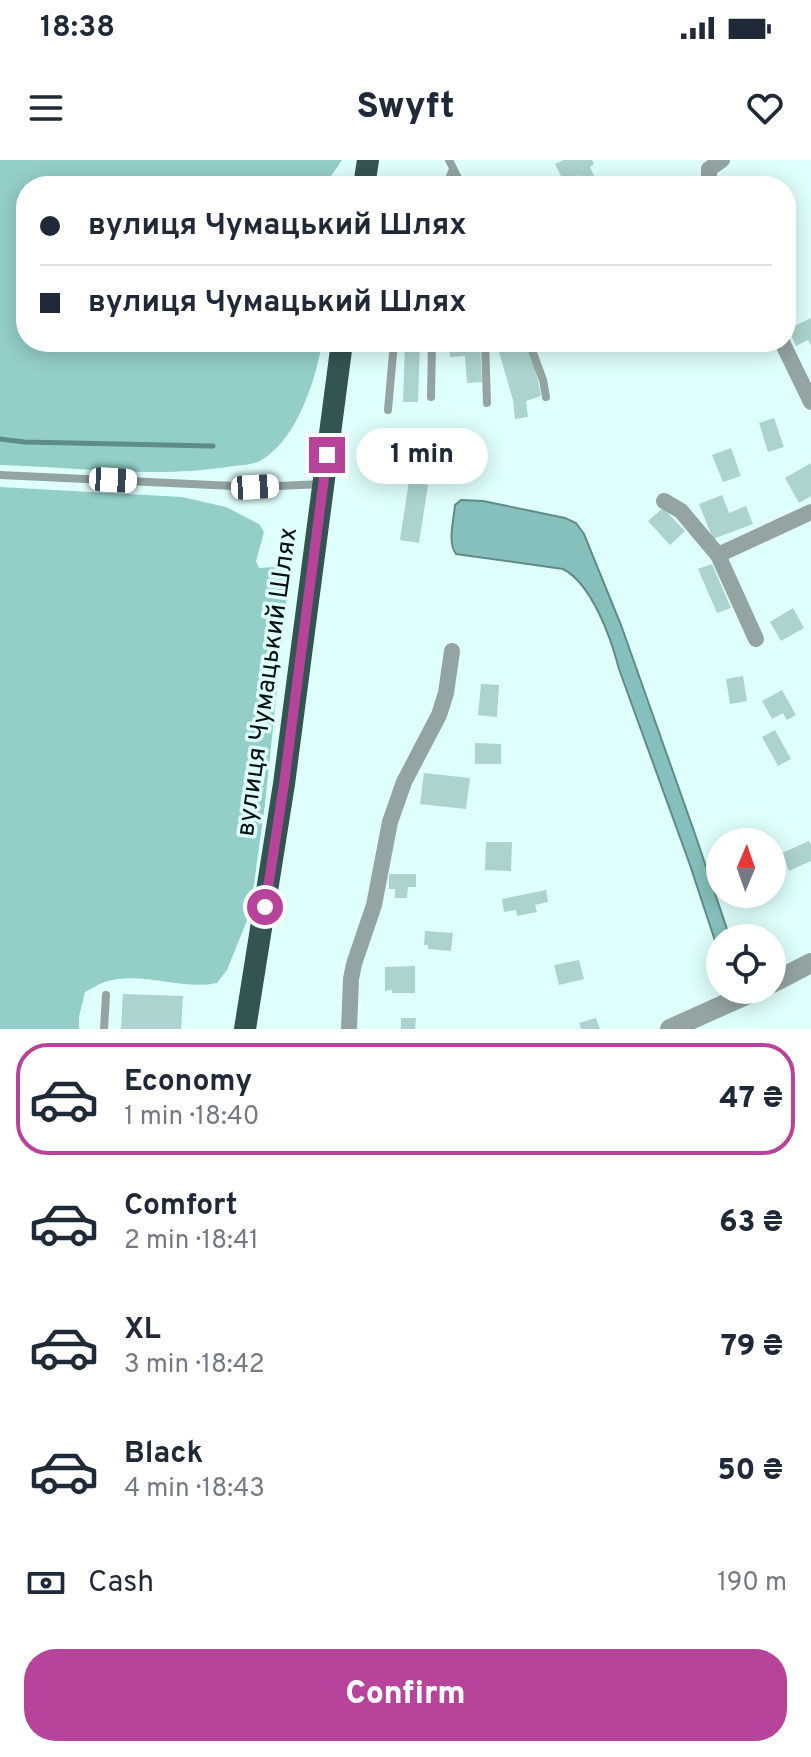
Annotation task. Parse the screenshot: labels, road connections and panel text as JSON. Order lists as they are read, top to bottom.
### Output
{
  "streets": {
    "highway": ["вулиця Чумацький Шлях"]
  },
  "north": "top",
  "page": {
    "status": "18:38",
    "header": "Swyft",
    "banner": ["вулиця Чумацький Шлях", "вулиця Чумацький Шлях"],
    "bubble": "1 min",
    "list": [
      {
        "name": "Economy",
        "note": "1 min · 18:40",
        "value": "47 ₴"
      },
      {
        "name": "Comfort",
        "note": "2 min · 18:41",
        "value": "63 ₴"
      },
      {
        "name": "XL",
        "note": "3 min · 18:42",
        "value": "79 ₴"
      },
      {
        "name": "Black",
        "note": "4 min · 18:43",
        "value": "50 ₴"
      }
    ],
    "pay": ["Cash", "190 m"],
    "buttons": "Confirm"
  }
}
